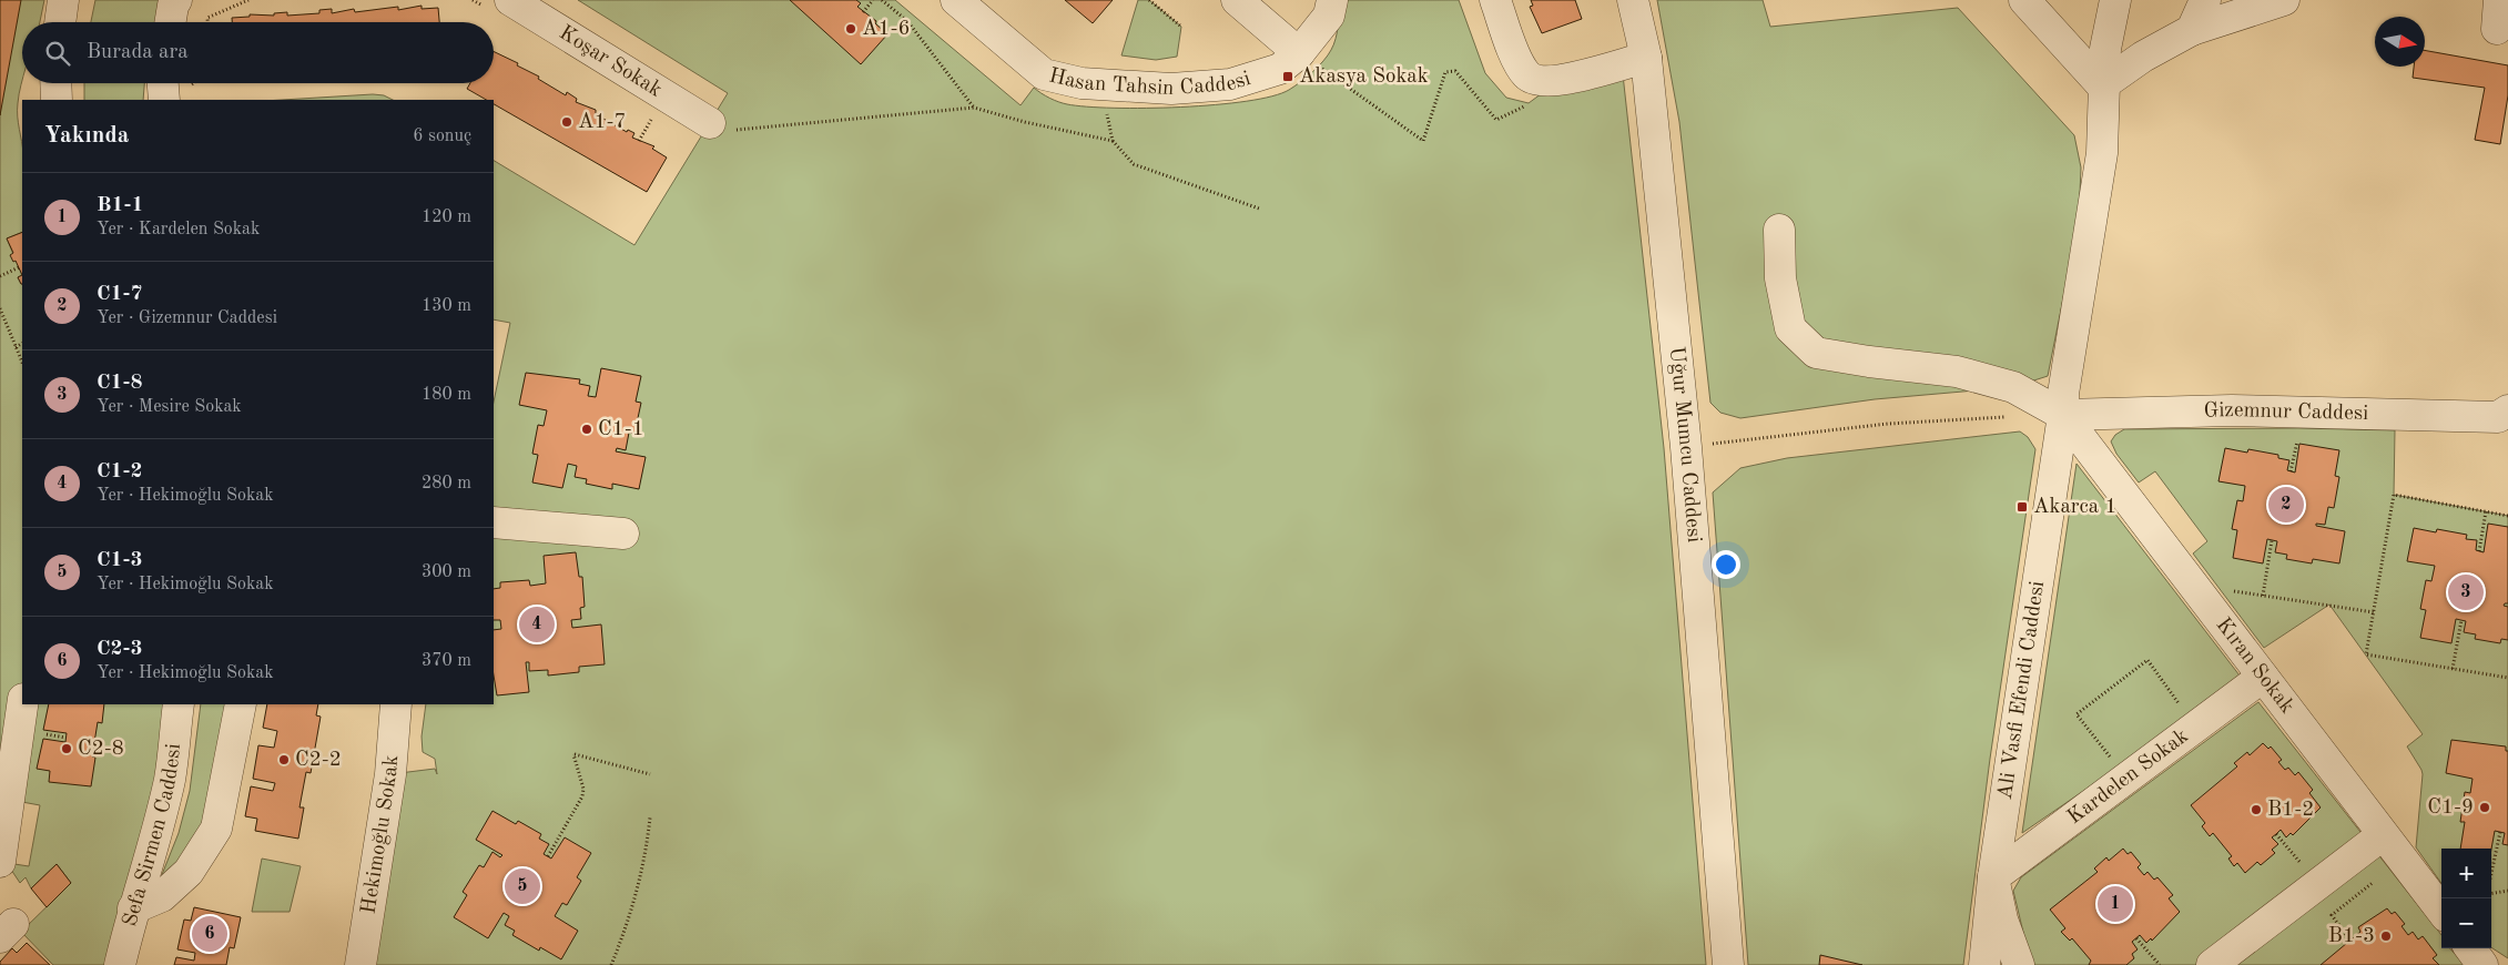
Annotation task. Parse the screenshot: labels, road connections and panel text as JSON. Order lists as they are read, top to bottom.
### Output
{
  "streets": {
    "street": [
      "Koşar Sokak",
      "Hasan Tahsin Caddesi",
      "Gizemnur Caddesi",
      "Uğur Mumcu Caddesi",
      "Kıran Sokak",
      "Ali Vasfi Efendi Caddesi",
      "Kardelen Sokak",
      "Sefa Sirmen Caddesi",
      "Hekimoğlu Sokak"
    ]
  },
  "crossings": [
    ["Gizemnur Caddesi", "Kıran Sokak"],
    ["Gizemnur Caddesi", "Ali Vasfi Efendi Caddesi"],
    ["Kıran Sokak", "Ali Vasfi Efendi Caddesi"],
    ["Kıran Sokak", "Kardelen Sokak"],
    ["Ali Vasfi Efendi Caddesi", "Kardelen Sokak"]
  ],
  "places": {
    "other": [
      "A1-6",
      "A1-7",
      "C1-1",
      "C2-8",
      "C2-2",
      "C1-9",
      "B1-2",
      "B1-3"
    ],
    "transit": ["Akasya Sokak", "Akarca 1"]
  },
  "north": "right",
  "page": {
    "search": "Burada ara",
    "heading": ["Yakında", "6 sonuç"],
    "list": [
      {
        "mark": "1",
        "name": "B1-1",
        "note": "Yer · Kardelen Sokak",
        "value": "120 m"
      },
      {
        "mark": "2",
        "name": "C1-7",
        "note": "Yer · Gizemnur Caddesi",
        "value": "130 m"
      },
      {
        "mark": "3",
        "name": "C1-8",
        "note": "Yer · Mesire Sokak",
        "value": "180 m"
      },
      {
        "mark": "4",
        "name": "C1-2",
        "note": "Yer · Hekimoğlu Sokak",
        "value": "280 m"
      },
      {
        "mark": "5",
        "name": "C1-3",
        "note": "Yer · Hekimoğlu Sokak",
        "value": "300 m"
      },
      {
        "mark": "6",
        "name": "C2-3",
        "note": "Yer · Hekimoğlu Sokak",
        "value": "370 m"
      }
    ],
    "pins": [
      "2",
      "3",
      "4",
      "5",
      "1",
      "6"
    ],
    "map_buttons": ["+", "−"]
  }
}
